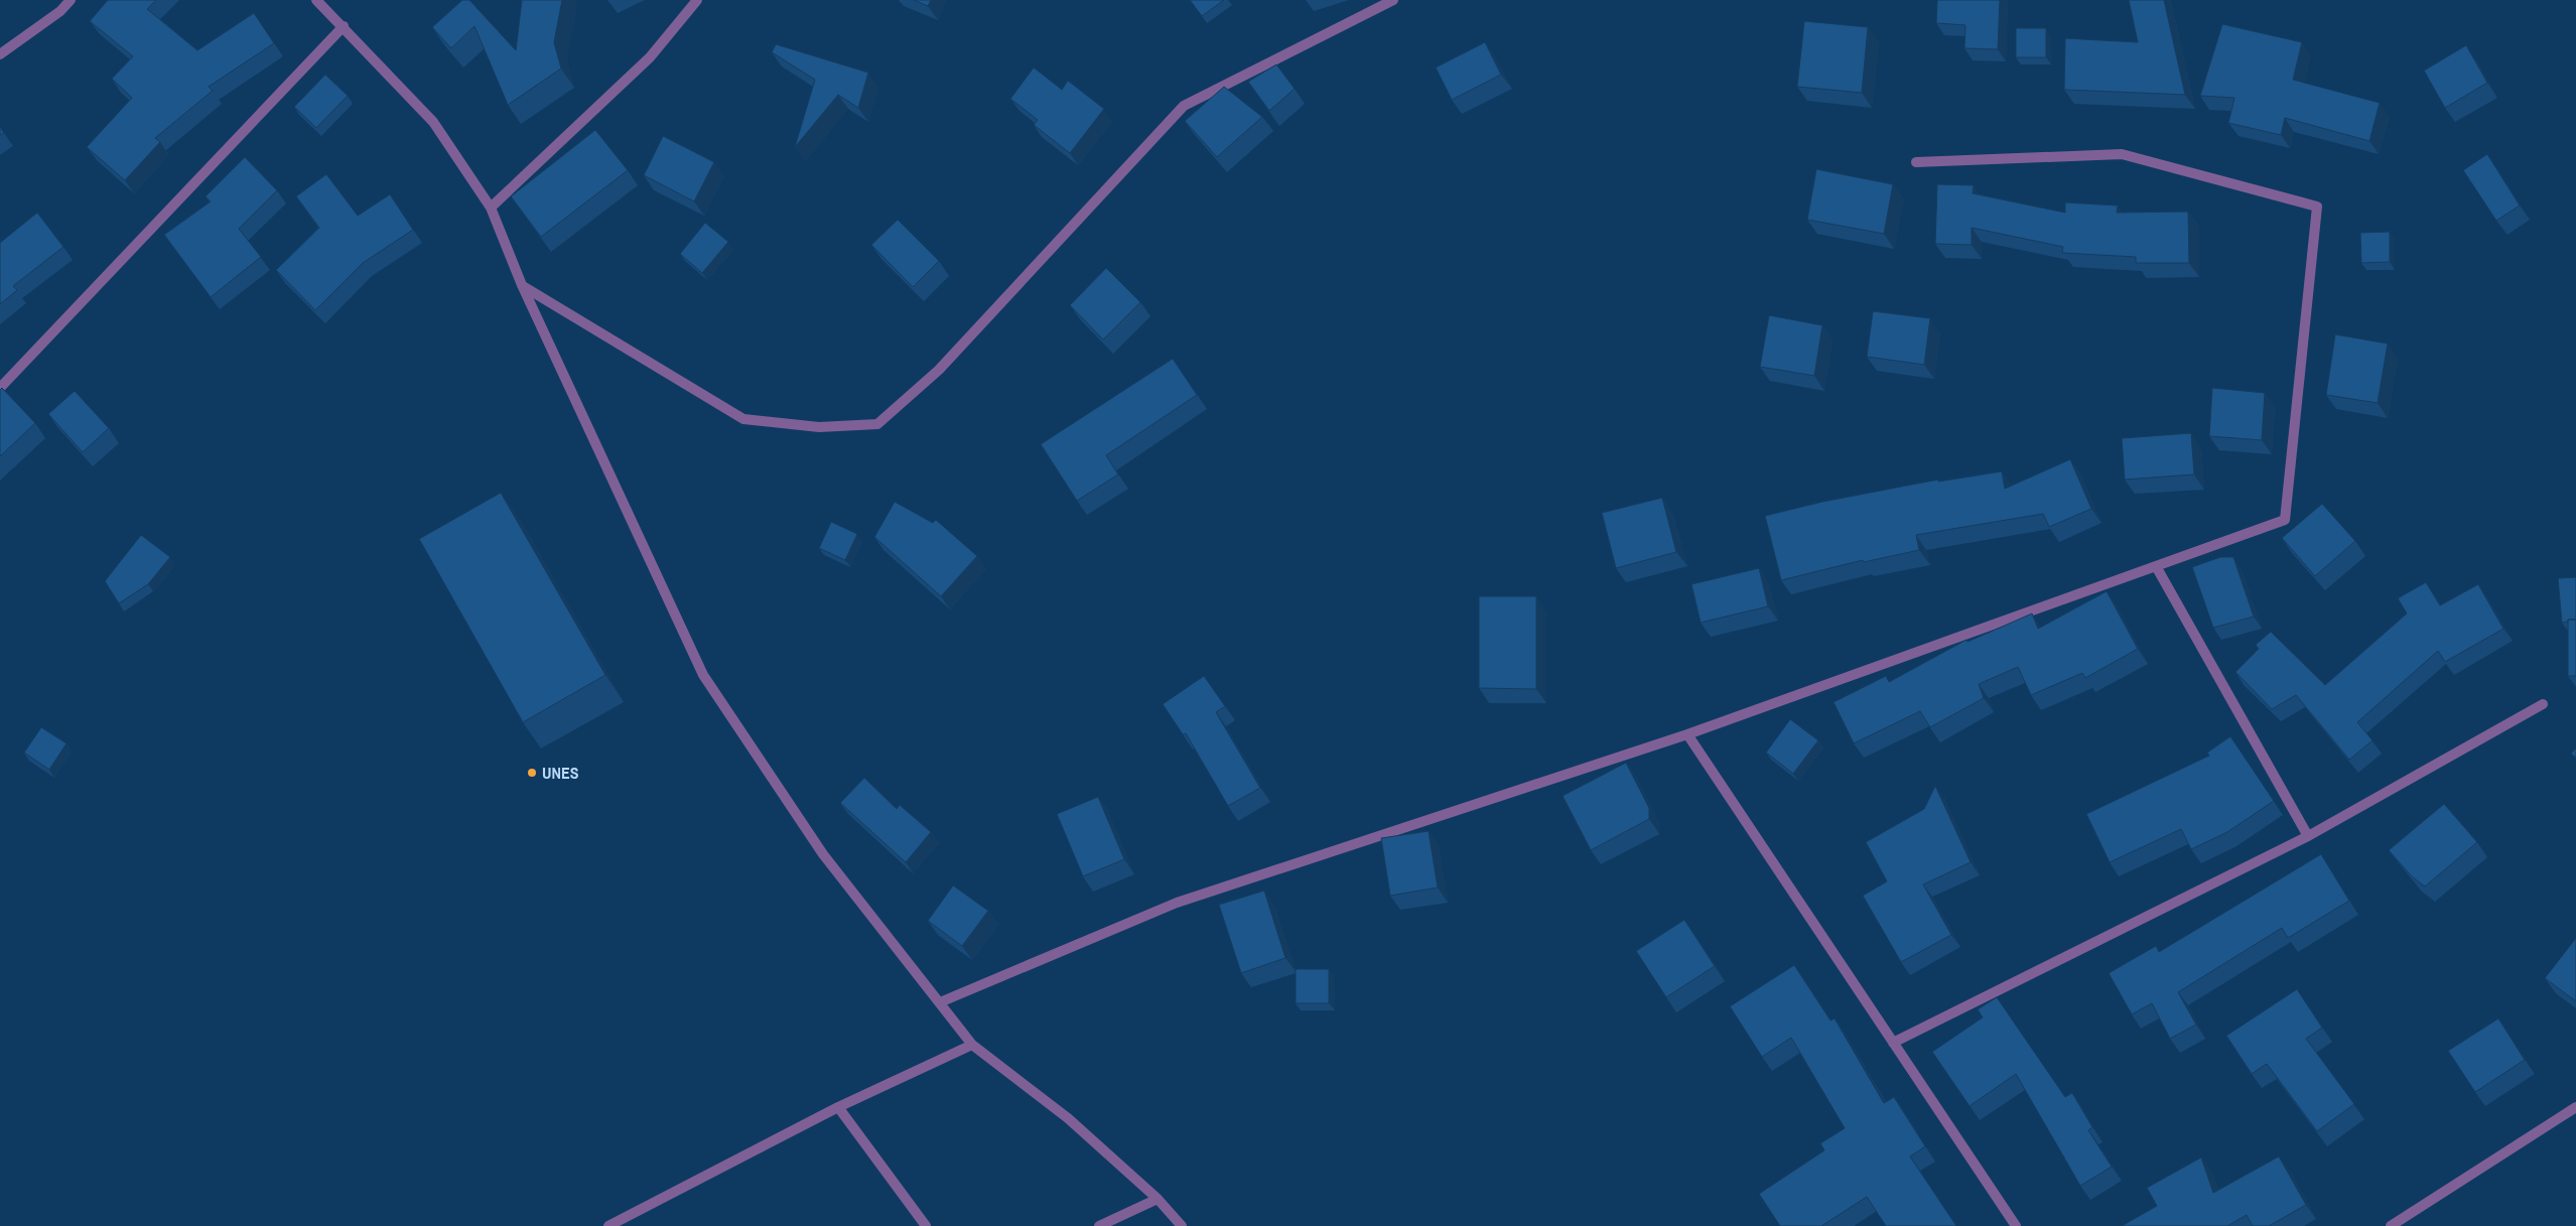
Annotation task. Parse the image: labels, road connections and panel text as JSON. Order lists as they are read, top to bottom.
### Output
{
  "places": ["UNES"]
}
